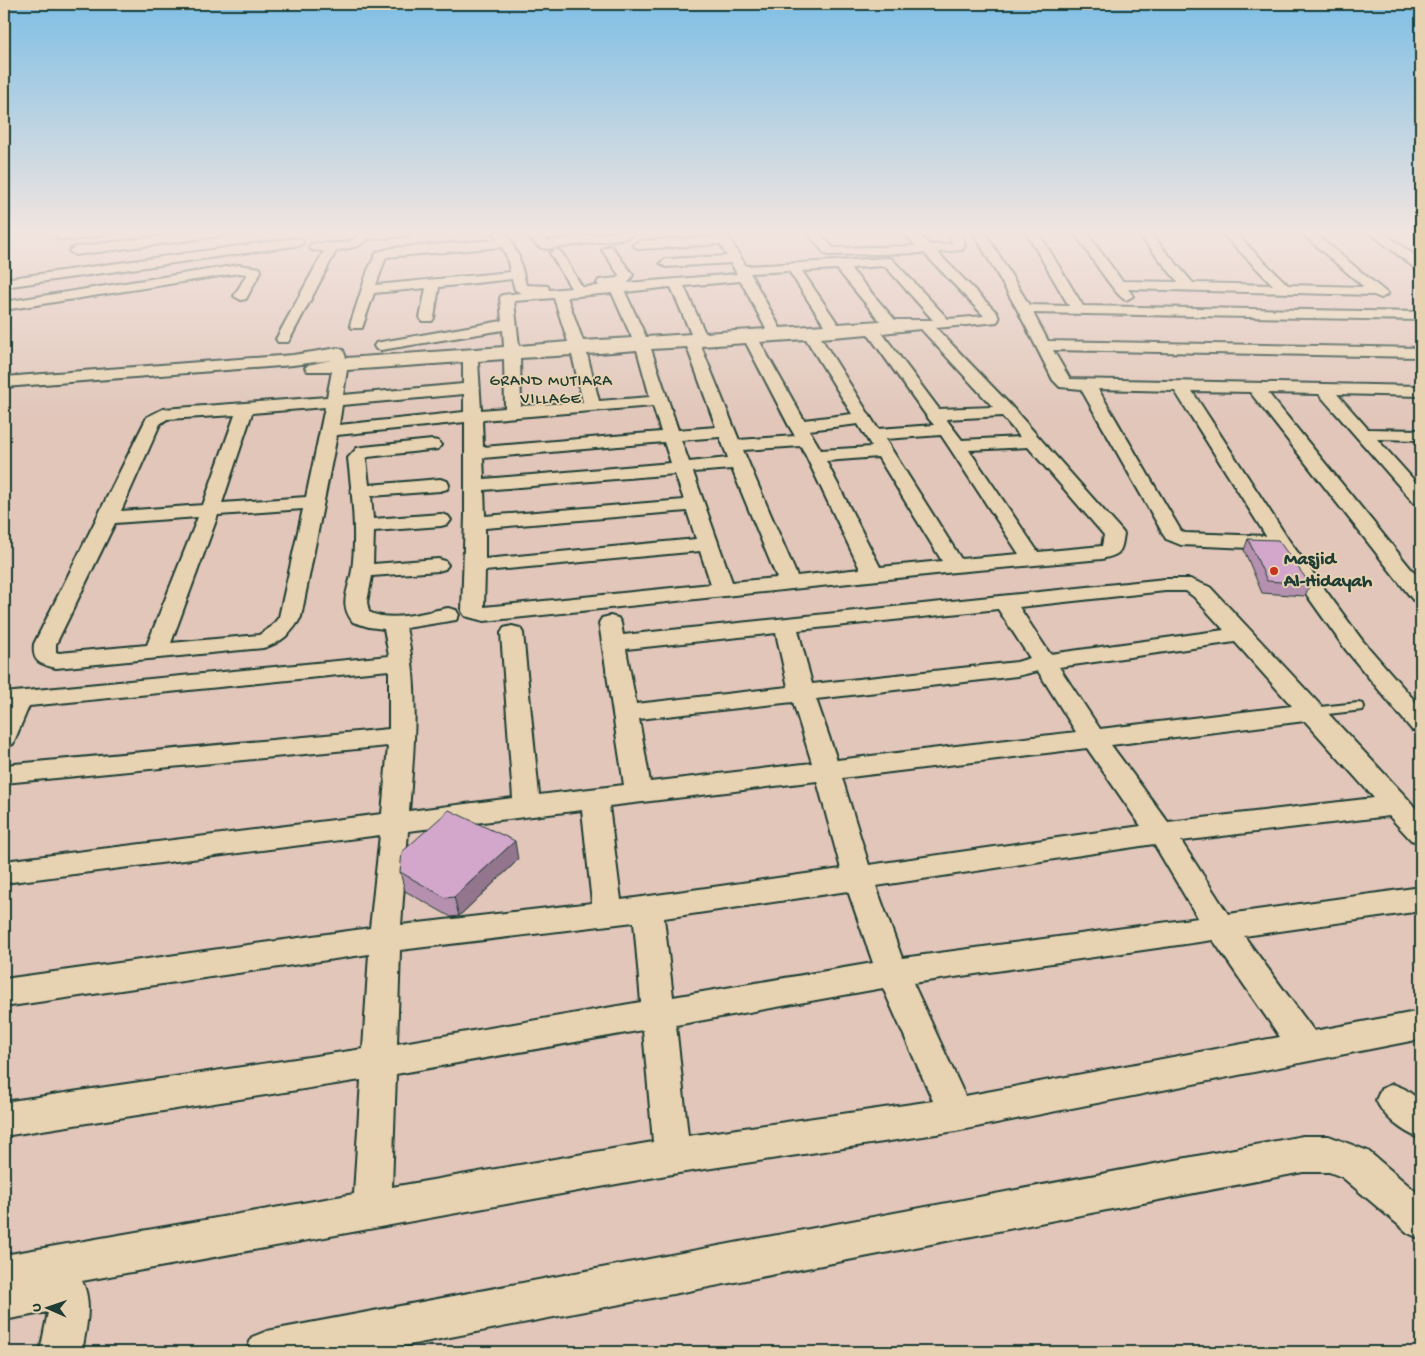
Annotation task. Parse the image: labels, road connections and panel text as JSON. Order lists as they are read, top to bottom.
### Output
{
  "districts": ["GRAND MUTIARA VILLAGE"],
  "places": ["Masjid Al-Hidayah"],
  "north": "left"
}
